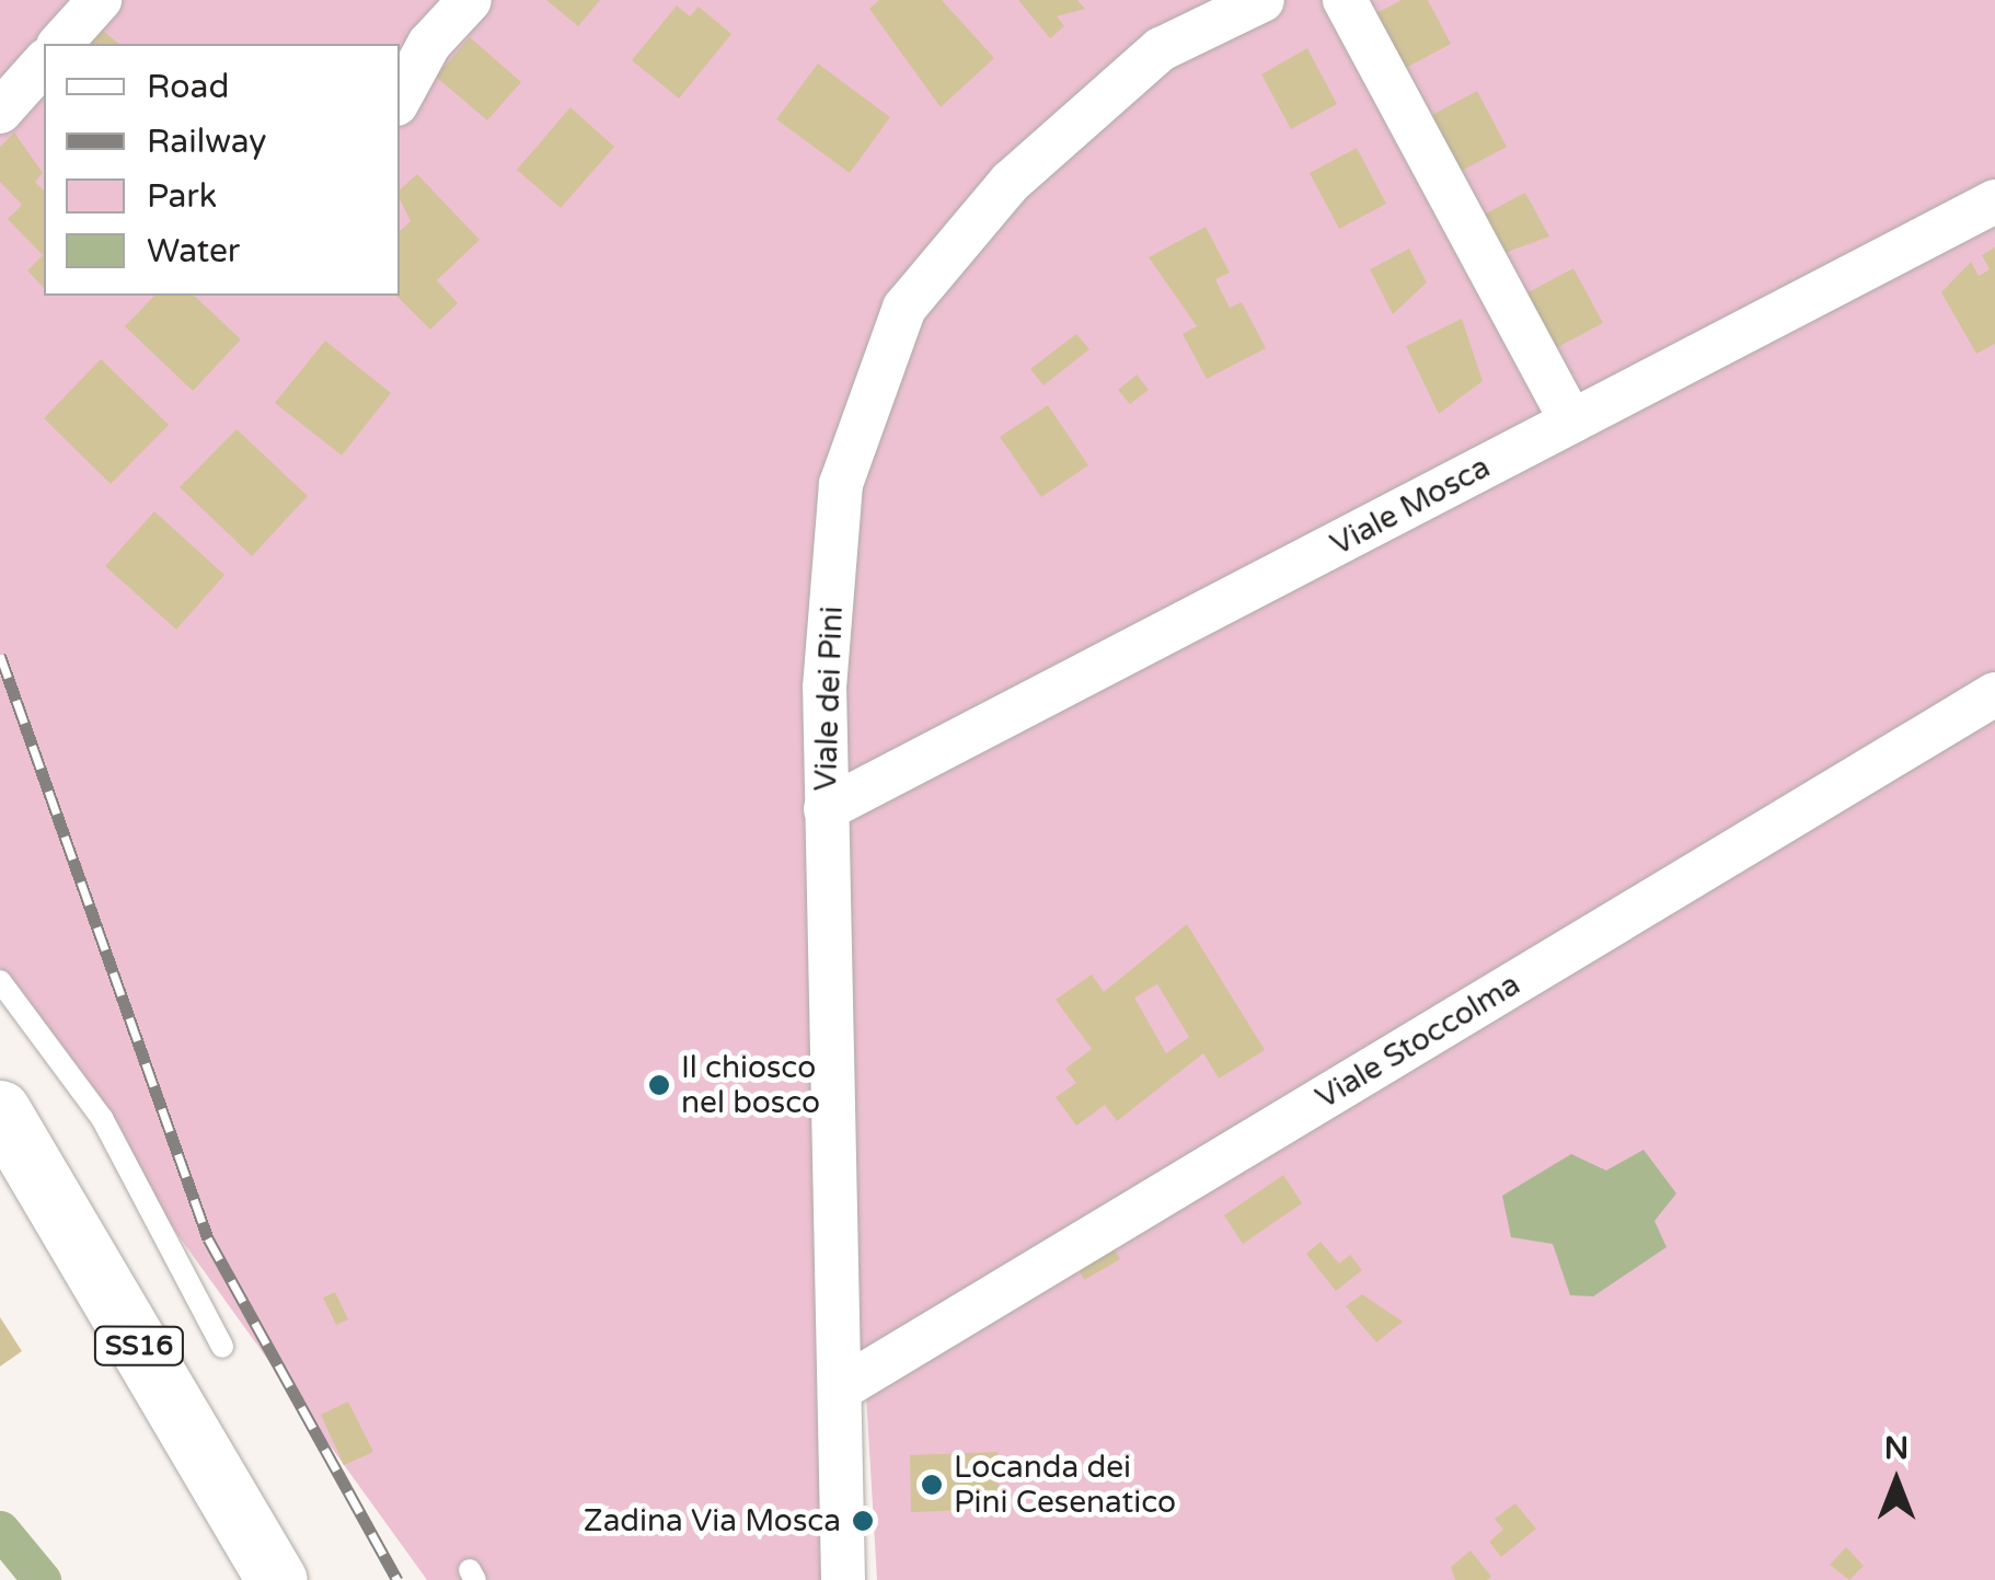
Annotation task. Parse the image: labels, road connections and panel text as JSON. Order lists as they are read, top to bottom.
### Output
{
  "streets": {
    "main road": ["SS16"],
    "street": ["Viale Mosca", "Viale dei Pini", "Viale Stoccolma"]
  },
  "crossings": [
    ["Viale Mosca", "Viale dei Pini"],
    ["Viale dei Pini", "Viale Stoccolma"]
  ],
  "places": ["Il chiosco nel bosco", "Locanda dei Pini Cesenatico", "Zadina Via Mosca"],
  "legend": [
    "Road",
    "Railway",
    "Park",
    "Water"
  ],
  "north": "top"
}
